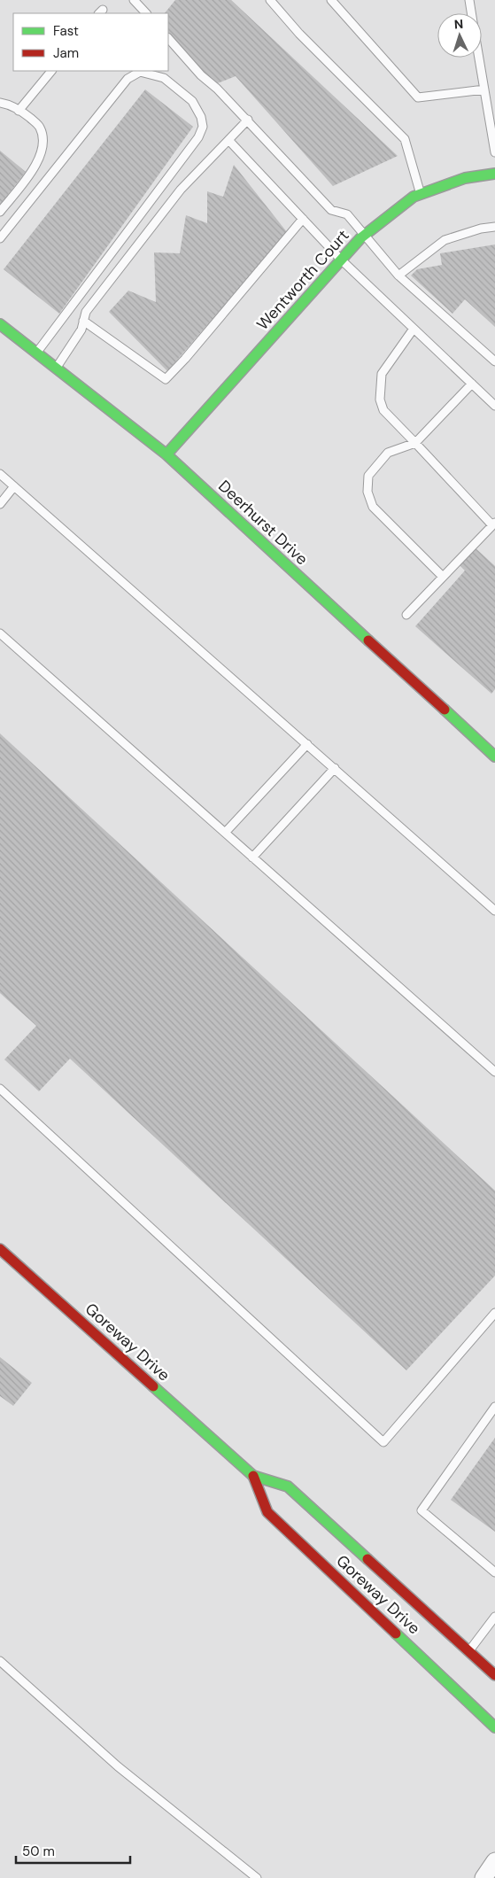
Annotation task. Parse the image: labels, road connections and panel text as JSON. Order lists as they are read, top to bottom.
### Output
{
  "streets": {
    "street": ["Wentworth Court", "Deerhurst Drive", "Goreway Drive"]
  },
  "crossings": [
    ["Wentworth Court", "Deerhurst Drive"]
  ],
  "legend": ["Fast", "Jam"],
  "scale_bar": "50 m",
  "north": "top"
}
